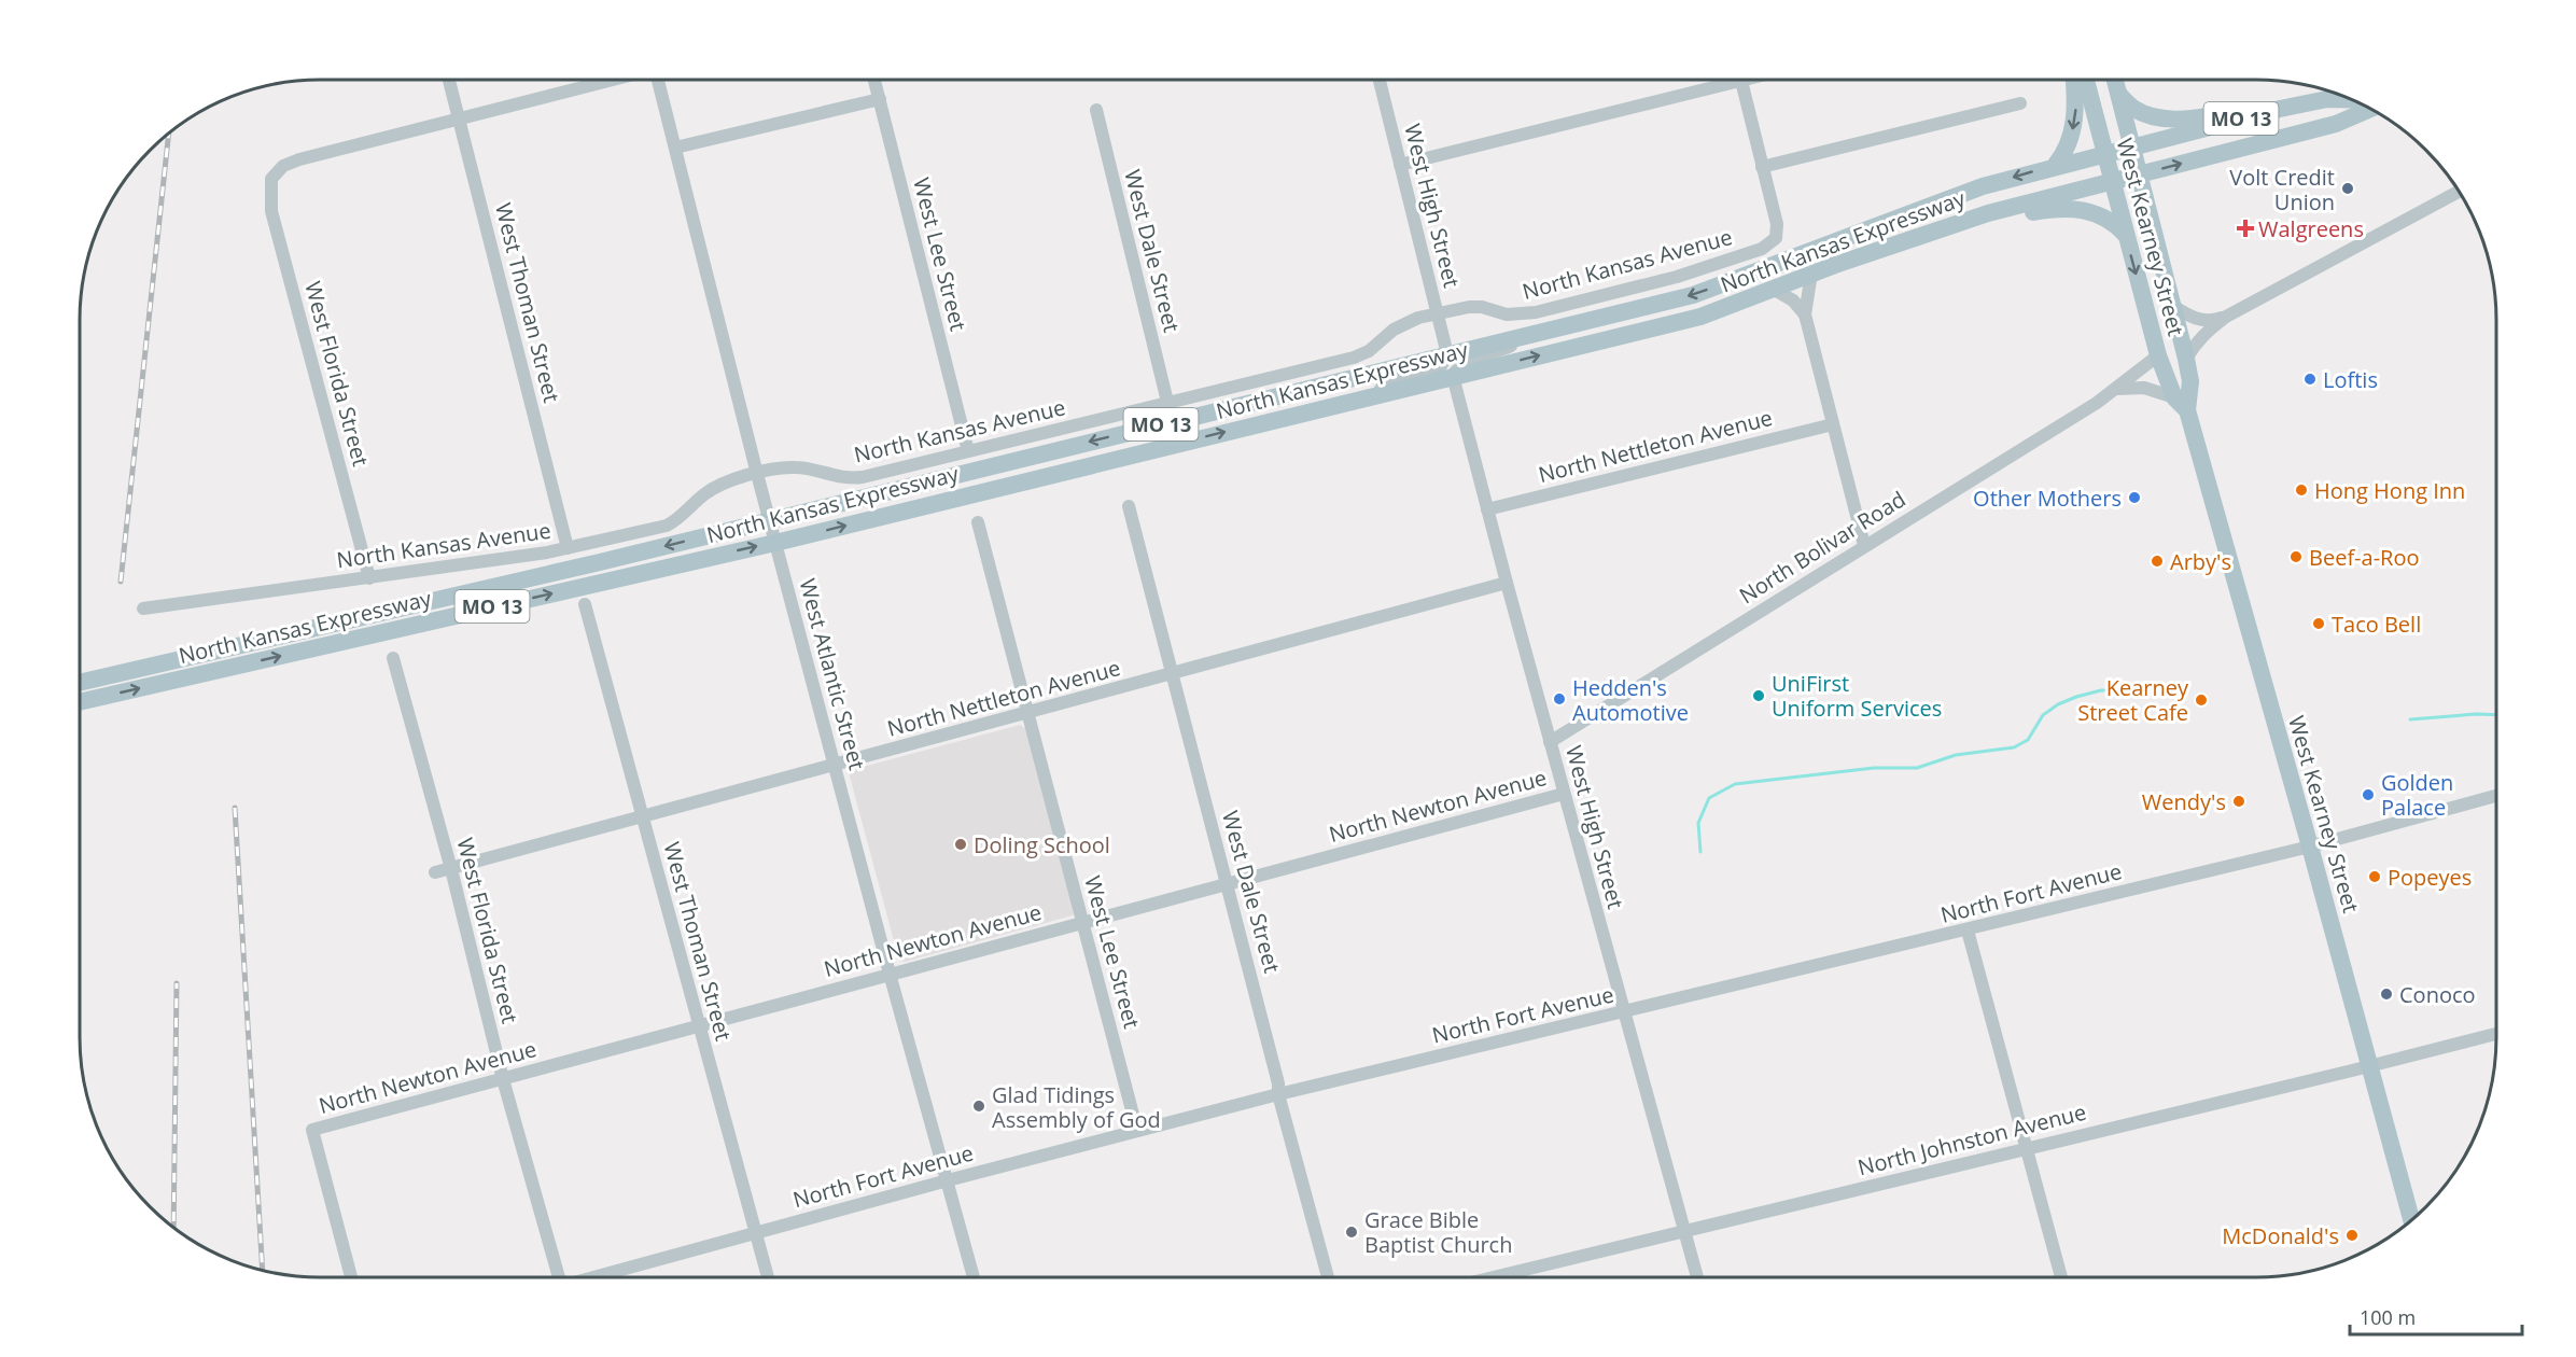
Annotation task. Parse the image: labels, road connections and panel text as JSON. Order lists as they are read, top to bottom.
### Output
{
  "streets": {
    "main road": ["MO 13", "West Kearney Street", "North Kansas Expressway"],
    "street": [
      "West High Street",
      "West Dale Street",
      "West Lee Street",
      "North Kansas Avenue",
      "West Thoman Street",
      "West Florida Street",
      "North Nettleton Avenue",
      "North Bolivar Road",
      "West Atlantic Street",
      "North Newton Avenue",
      "North Fort Avenue",
      "North Johnston Avenue"
    ]
  },
  "crossings": [
    ["West High Street", "North Kansas Expressway"],
    ["West High Street", "North Kansas Avenue"],
    ["West High Street", "North Nettleton Avenue"],
    ["West High Street", "North Bolivar Road"],
    ["West High Street", "North Newton Avenue"],
    ["West High Street", "North Fort Avenue"],
    ["West High Street", "North Johnston Avenue"],
    ["West Kearney Street", "North Kansas Expressway"],
    ["West Kearney Street", "North Bolivar Road"],
    ["West Kearney Street", "North Fort Avenue"],
    ["West Kearney Street", "North Johnston Avenue"],
    ["North Kansas Expressway", "West Atlantic Street"],
    ["West Dale Street", "North Kansas Avenue"],
    ["West Dale Street", "North Nettleton Avenue"],
    ["West Dale Street", "North Newton Avenue"],
    ["West Dale Street", "North Fort Avenue"],
    ["West Lee Street", "North Kansas Avenue"],
    ["West Lee Street", "North Nettleton Avenue"],
    ["West Lee Street", "North Newton Avenue"],
    ["West Lee Street", "North Fort Avenue"],
    ["North Kansas Avenue", "West Thoman Street"],
    ["North Kansas Avenue", "West Florida Street"],
    ["North Kansas Avenue", "West Atlantic Street"],
    ["West Thoman Street", "West Florida Street"],
    ["West Thoman Street", "North Nettleton Avenue"],
    ["West Thoman Street", "North Newton Avenue"],
    ["West Thoman Street", "North Fort Avenue"],
    ["West Florida Street", "North Nettleton Avenue"],
    ["West Florida Street", "North Newton Avenue"],
    ["North Nettleton Avenue", "West Atlantic Street"],
    ["West Atlantic Street", "North Newton Avenue"],
    ["West Atlantic Street", "North Fort Avenue"]
  ],
  "places": {
    "other": [
      "Volt Credit Union",
      "Loftis",
      "Hong Hong Inn",
      "Other Mothers",
      "Beef-a-Roo",
      "Arby's",
      "Taco Bell",
      "UniFirst Uniform Services",
      "Hedden's Automotive",
      "Kearney Street Cafe",
      "Golden Palace",
      "Wendy's",
      "Doling School",
      "Popeyes",
      "Conoco",
      "Glad Tidings Assembly of God",
      "Grace Bible Baptist Church",
      "McDonald's"
    ],
    "health": ["Walgreens"]
  },
  "scale_bar": "100 m"
}
